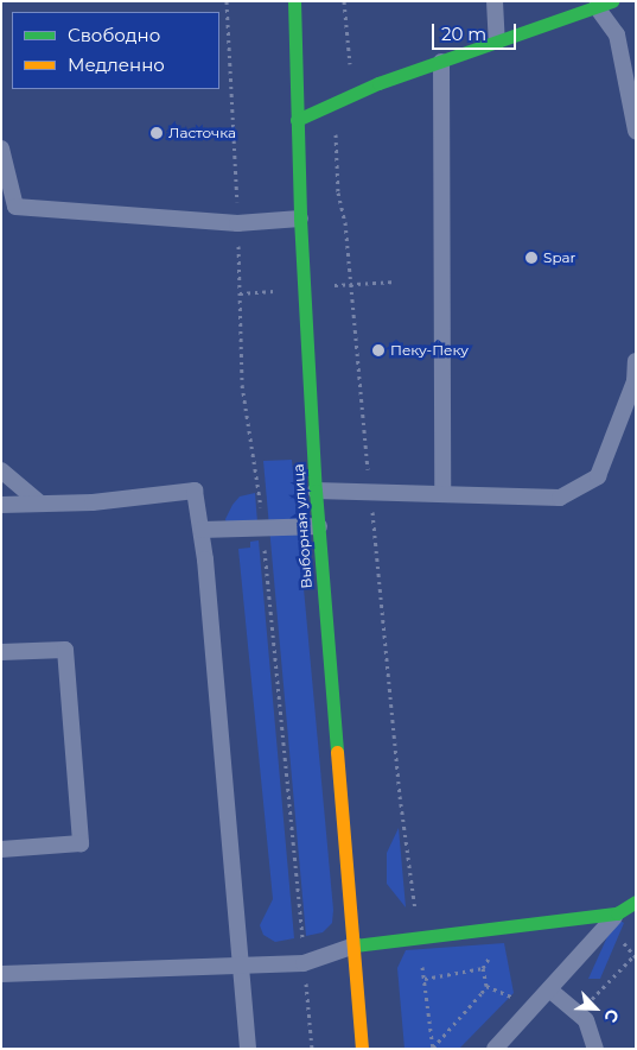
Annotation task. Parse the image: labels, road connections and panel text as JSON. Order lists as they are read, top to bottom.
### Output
{
  "streets": {
    "main road": ["Выборная улица"]
  },
  "places": ["Ласточка", "Spar", "Пеку-Пеку"],
  "legend": ["Свободно", "Медленно"],
  "scale_bar": "20 m",
  "north": "bottom right"
}
